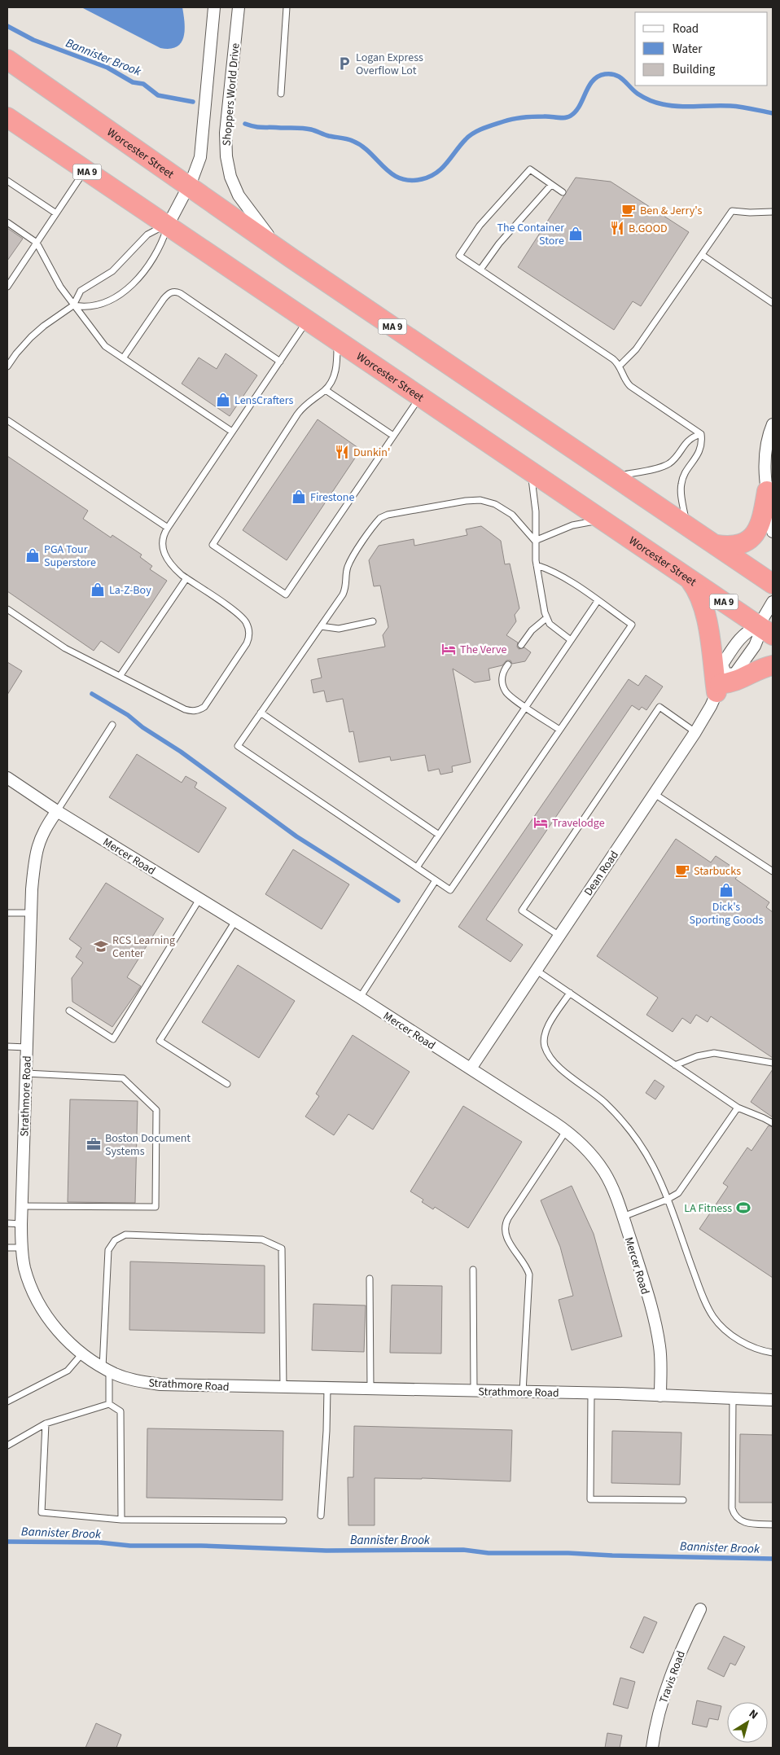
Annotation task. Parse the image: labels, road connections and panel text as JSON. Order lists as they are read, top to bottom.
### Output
{
  "streets": {
    "highway": ["Worcester Street", "MA 9"],
    "street": [
      "Shoppers World Drive",
      "Mercer Road",
      "Dean Road",
      "Strathmore Road",
      "Travis Road"
    ]
  },
  "crossings": [
    ["Shoppers World Drive", "Worcester Street"],
    ["Worcester Street", "Dean Road"],
    ["Mercer Road", "Dean Road"],
    ["Mercer Road", "Strathmore Road"]
  ],
  "water": ["Bannister Brook"],
  "places": {
    "parking": ["Logan Express Overflow Lot"],
    "cafe": ["Ben & Jerry's", "Starbucks"],
    "restaurant": ["B.GOOD", "Dunkin'"],
    "shop": [
      "The Container Store",
      "LensCrafters",
      "Firestone",
      "PGA Tour Superstore",
      "La-Z-Boy",
      "Dick's Sporting Goods"
    ],
    "hotel": ["The Verve", "Travelodge"],
    "school or university": ["RCS Learning Center"],
    "office": ["Boston Document Systems"],
    "sports": ["LA Fitness"]
  },
  "legend": ["Road", "Water", "Building"],
  "north": "top right"
}
